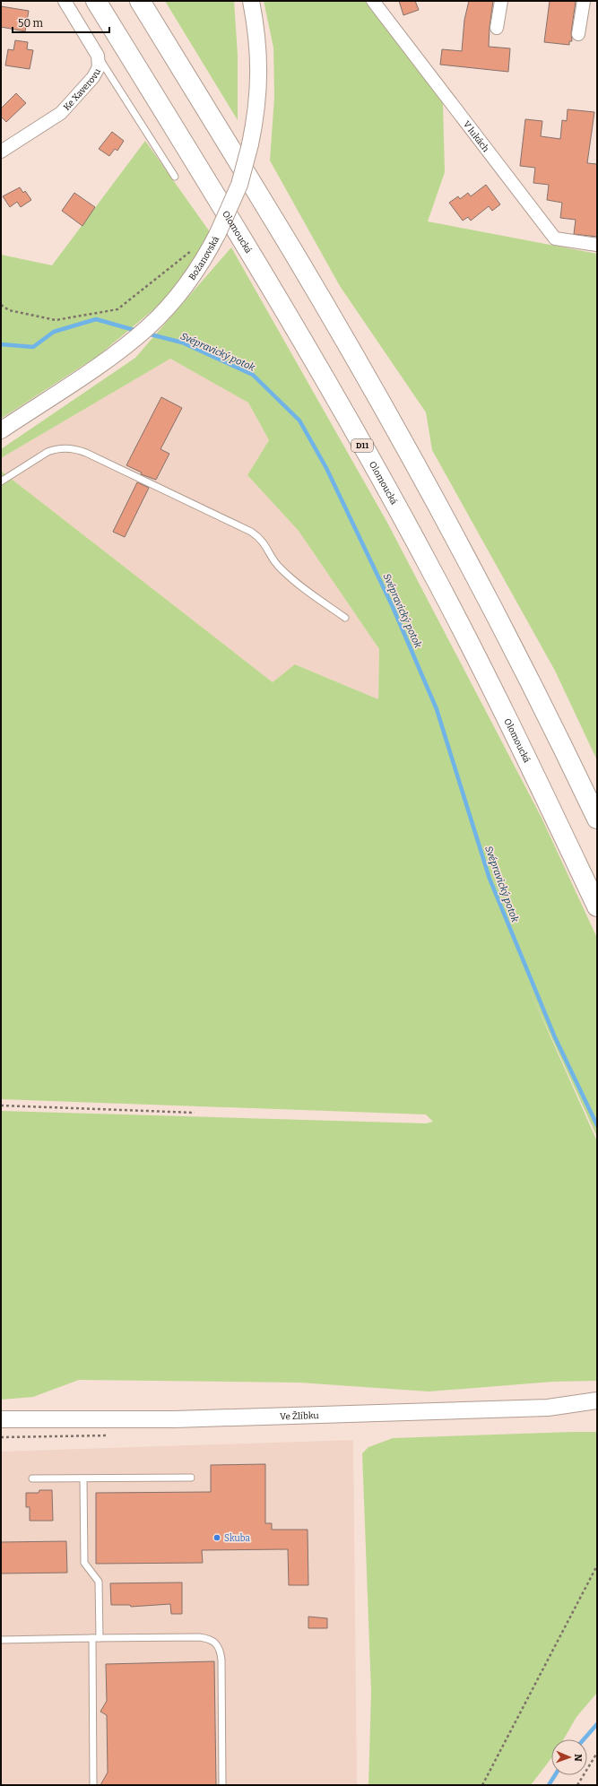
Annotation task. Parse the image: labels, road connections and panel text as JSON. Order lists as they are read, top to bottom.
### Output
{
  "streets": {
    "highway": ["Olomoucká", "D11"],
    "street": [
      "Ke Xaverovu",
      "V lukách",
      "Božanovská",
      "Ve Žlíbku"
    ]
  },
  "water": ["Svépravický potok"],
  "places": ["Skuba"],
  "scale_bar": "50 m",
  "north": "right"
}
